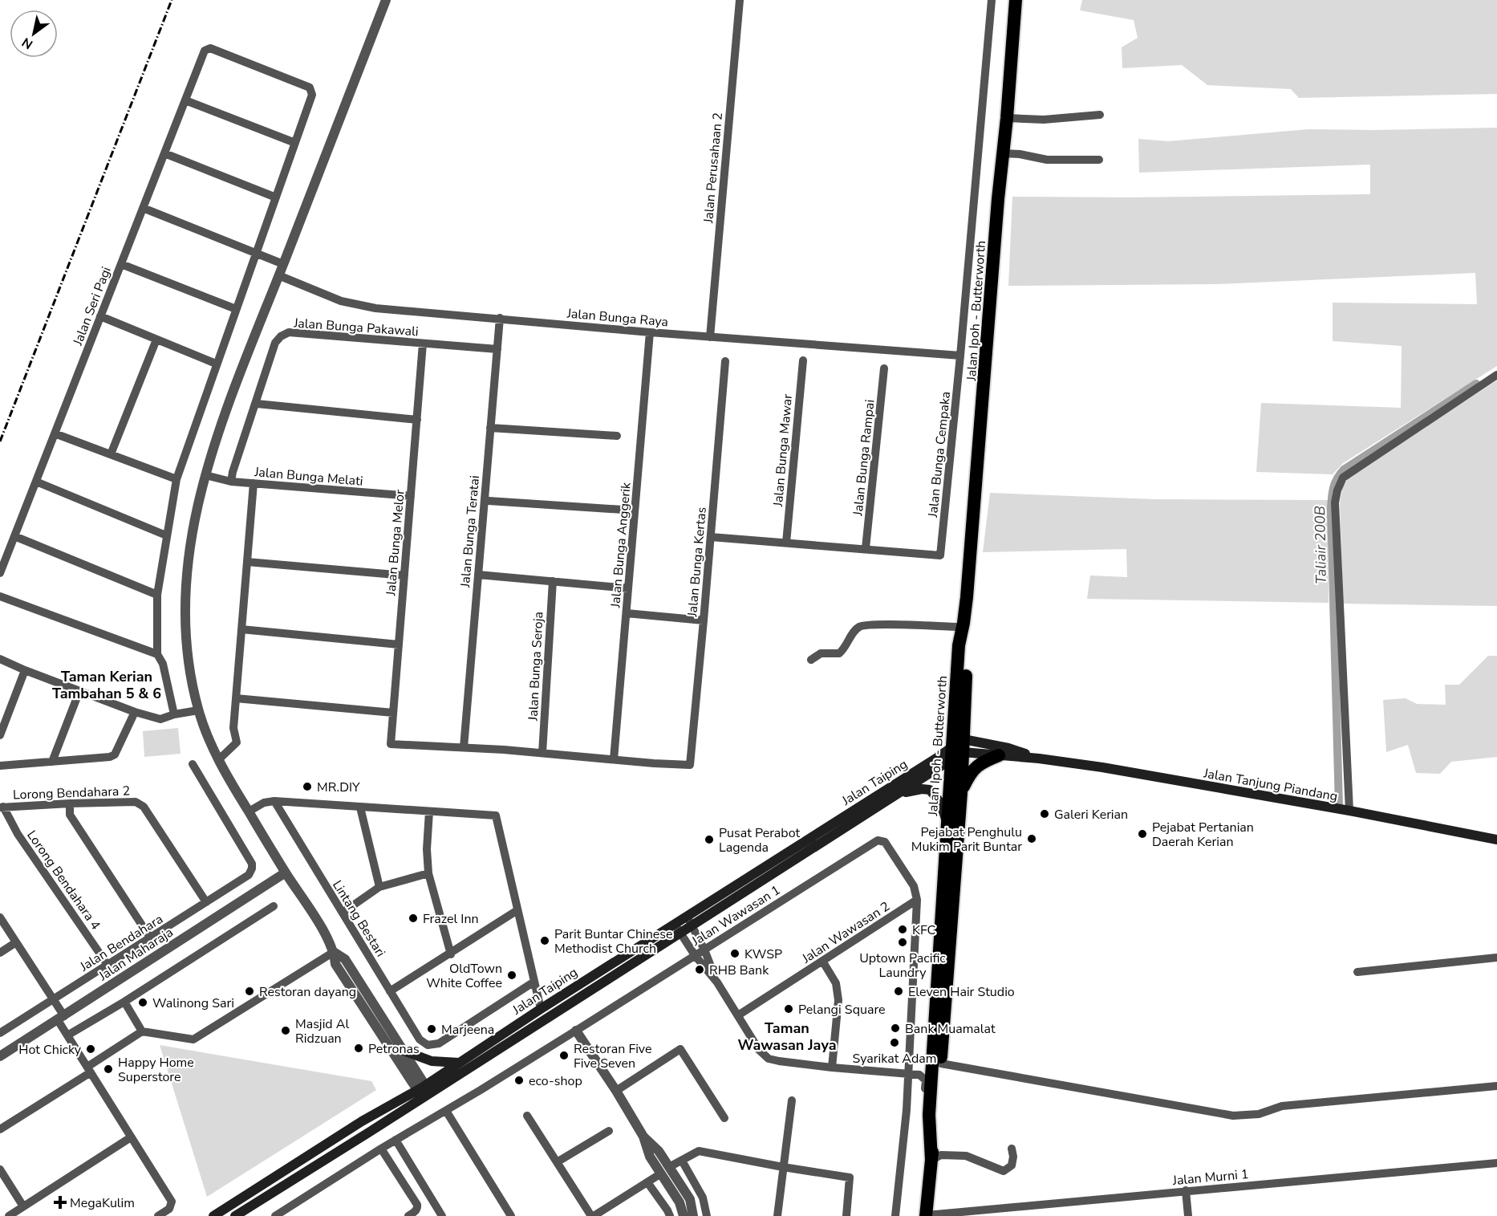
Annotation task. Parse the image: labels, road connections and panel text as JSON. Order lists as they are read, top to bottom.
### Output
{
  "streets": {
    "highway": ["Jalan Ipoh - Butterworth"],
    "main road": ["Jalan Taiping", "Jalan Tanjung Piandang"],
    "street": [
      "Jalan Perusahaan 2",
      "Jalan Seri Pagi",
      "Jalan Bunga Raya",
      "Jalan Bunga Pakawali",
      "Jalan Bunga Mawar",
      "Jalan Bunga Cempaka",
      "Jalan Bunga Rampai",
      "Jalan Bunga Melati",
      "Jalan Bunga Teratai",
      "Jalan Bunga Melor",
      "Jalan Bunga Anggerik",
      "Jalan Bunga Kertas",
      "Jalan Bunga Seroja",
      "Lorong Bendahara 2",
      "Lorong Bendahara 4",
      "Jalan Wawasan 1",
      "Lintang Bestari",
      "Jalan Wawasan 2",
      "Jalan Bendahara",
      "Jalan Maharaja",
      "Jalan Murni 1"
    ]
  },
  "crossings": [
    ["Jalan Perusahaan 2", "Jalan Bunga Raya"],
    ["Jalan Ipoh - Butterworth", "Jalan Taiping"],
    ["Jalan Ipoh - Butterworth", "Jalan Tanjung Piandang"],
    ["Jalan Ipoh - Butterworth", "Jalan Murni 1"],
    ["Jalan Bunga Raya", "Jalan Bunga Cempaka"],
    ["Jalan Bunga Raya", "Jalan Bunga Teratai"],
    ["Jalan Bunga Raya", "Jalan Bunga Anggerik"],
    ["Jalan Bunga Pakawali", "Jalan Bunga Melati"],
    ["Jalan Bunga Pakawali", "Jalan Bunga Teratai"],
    ["Jalan Bunga Pakawali", "Jalan Bunga Melor"],
    ["Jalan Bunga Cempaka", "Jalan Bunga Rampai"],
    ["Jalan Bunga Melati", "Jalan Bunga Melor"],
    ["Jalan Bunga Teratai", "Jalan Bunga Melor"],
    ["Jalan Bunga Anggerik", "Jalan Bunga Kertas"],
    ["Jalan Taiping", "Jalan Tanjung Piandang"],
    ["Lorong Bendahara 2", "Lorong Bendahara 4"],
    ["Lorong Bendahara 2", "Jalan Bendahara"],
    ["Lorong Bendahara 4", "Jalan Bendahara"],
    ["Jalan Wawasan 1", "Jalan Wawasan 2"]
  ],
  "districts": ["Taman Kerian Tambahan 5 & 6", "Taman Wawasan Jaya"],
  "water": ["Taliair 200B"],
  "places": {
    "other": [
      "MR.DIY",
      "Galeri Kerian",
      "Pejabat Pertanian Daerah Kerian",
      "Pejabat Penghulu Mukim Parit Buntar",
      "Pusat Perabot Lagenda",
      "Frazel Inn",
      "KFC",
      "Parit Buntar Chinese Methodist Church",
      "Uptown Pacific Laundry",
      "KWSP",
      "RHB Bank",
      "OldTown White Coffee",
      "Restoran dayang",
      "Eleven Hair Studio",
      "Walinong Sari",
      "Pelangi Square",
      "Bank Muamalat",
      "Marjeena",
      "Masjid Al Ridzuan",
      "Syarikat Adam",
      "Petronas",
      "Hot Chicky",
      "Restoran Five Five Seven",
      "Happy Home Superstore",
      "eco-shop"
    ],
    "health": ["MegaKulim"]
  },
  "north": "bottom left"
}
